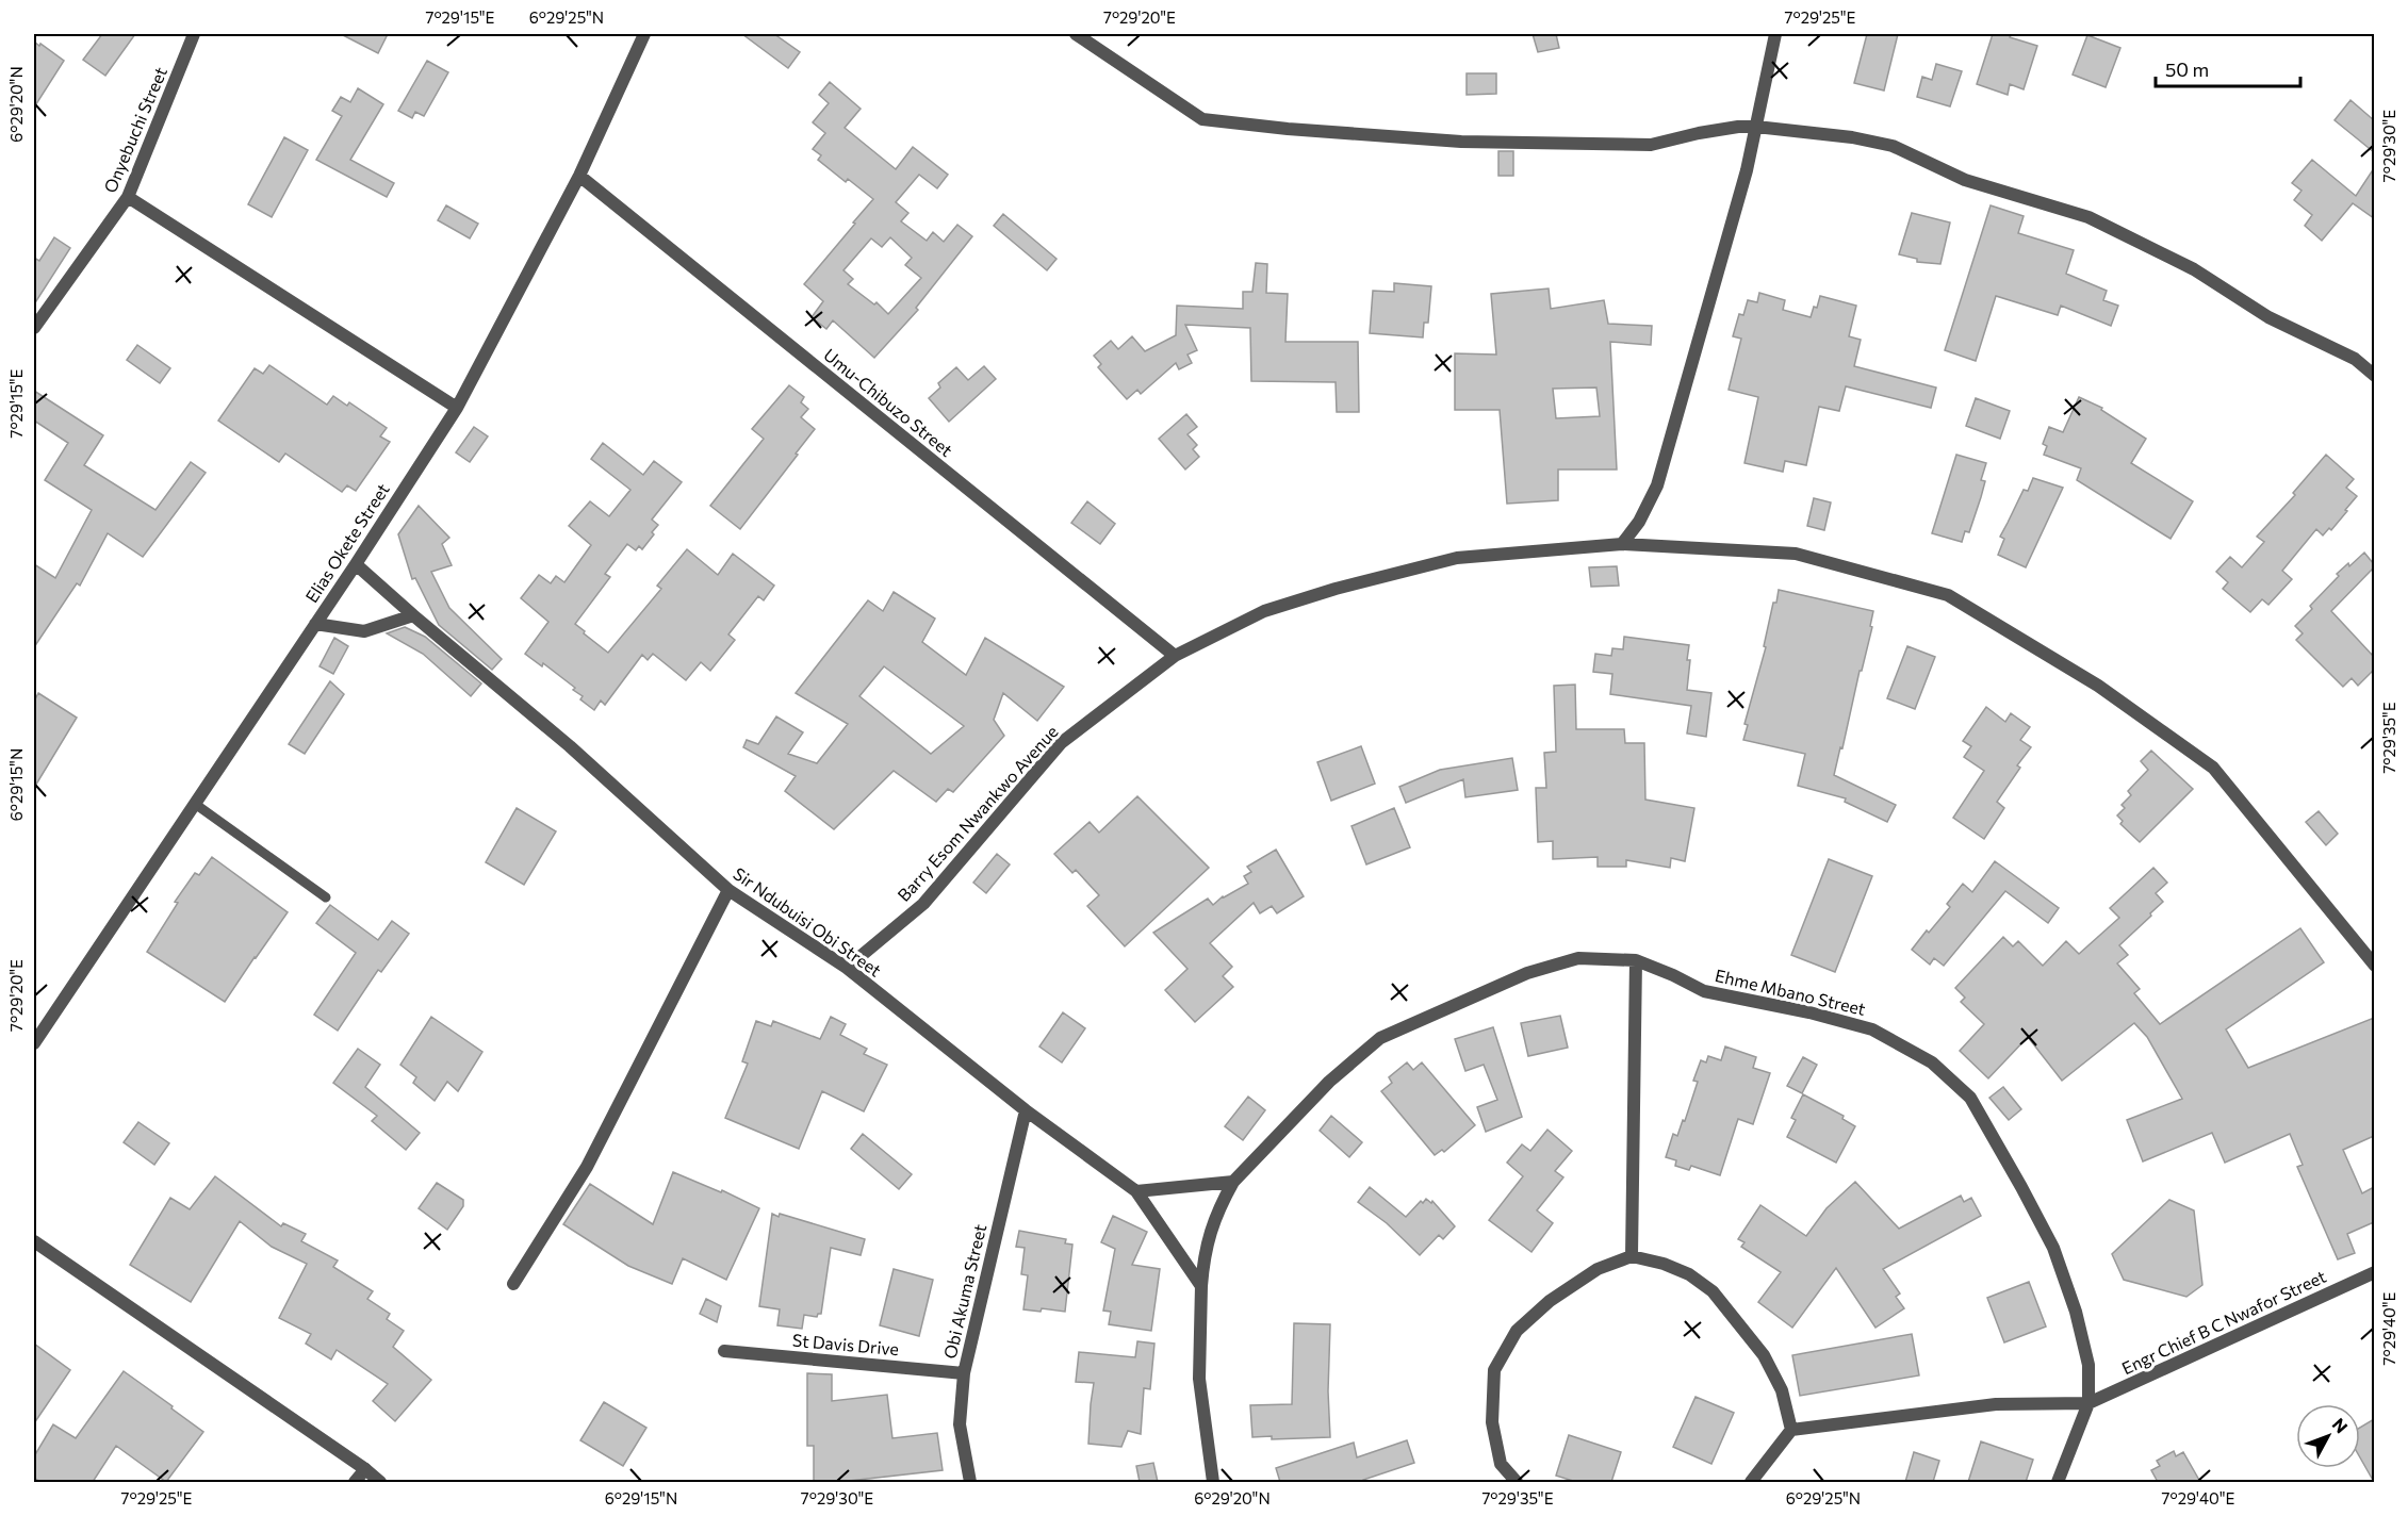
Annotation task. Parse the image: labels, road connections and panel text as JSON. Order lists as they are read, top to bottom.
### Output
{
  "streets": {
    "street": [
      "Onyebuchi Street",
      "Umu-Chibuzo Street",
      "Elias Okete Street",
      "Barry Esom Nwankwo Avenue",
      "Sir Ndubuisi Obi Street",
      "Ehme Mbano Street",
      "Obi Akuma Street",
      "Engr Chief B C Nwafor Street",
      "St Davis Drive"
    ]
  },
  "crossings": [
    ["Umu-Chibuzo Street", "Elias Okete Street"],
    ["Umu-Chibuzo Street", "Barry Esom Nwankwo Avenue"],
    ["Elias Okete Street", "Sir Ndubuisi Obi Street"],
    ["Barry Esom Nwankwo Avenue", "Sir Ndubuisi Obi Street"],
    ["Sir Ndubuisi Obi Street", "Ehme Mbano Street"],
    ["Sir Ndubuisi Obi Street", "Obi Akuma Street"],
    ["Ehme Mbano Street", "Engr Chief B C Nwafor Street"],
    ["Obi Akuma Street", "St Davis Drive"]
  ],
  "scale_bar": "50 m",
  "north": "top right",
  "coordinates": [
    "7°29'15\"E",
    "6°29'25\"N",
    "7°29'20\"E",
    "7°29'25\"E",
    "6°29'20\"N",
    "7°29'30\"E",
    "7°29'35\"E",
    "6°29'15\"N",
    "7°29'40\"E"
  ]
}
